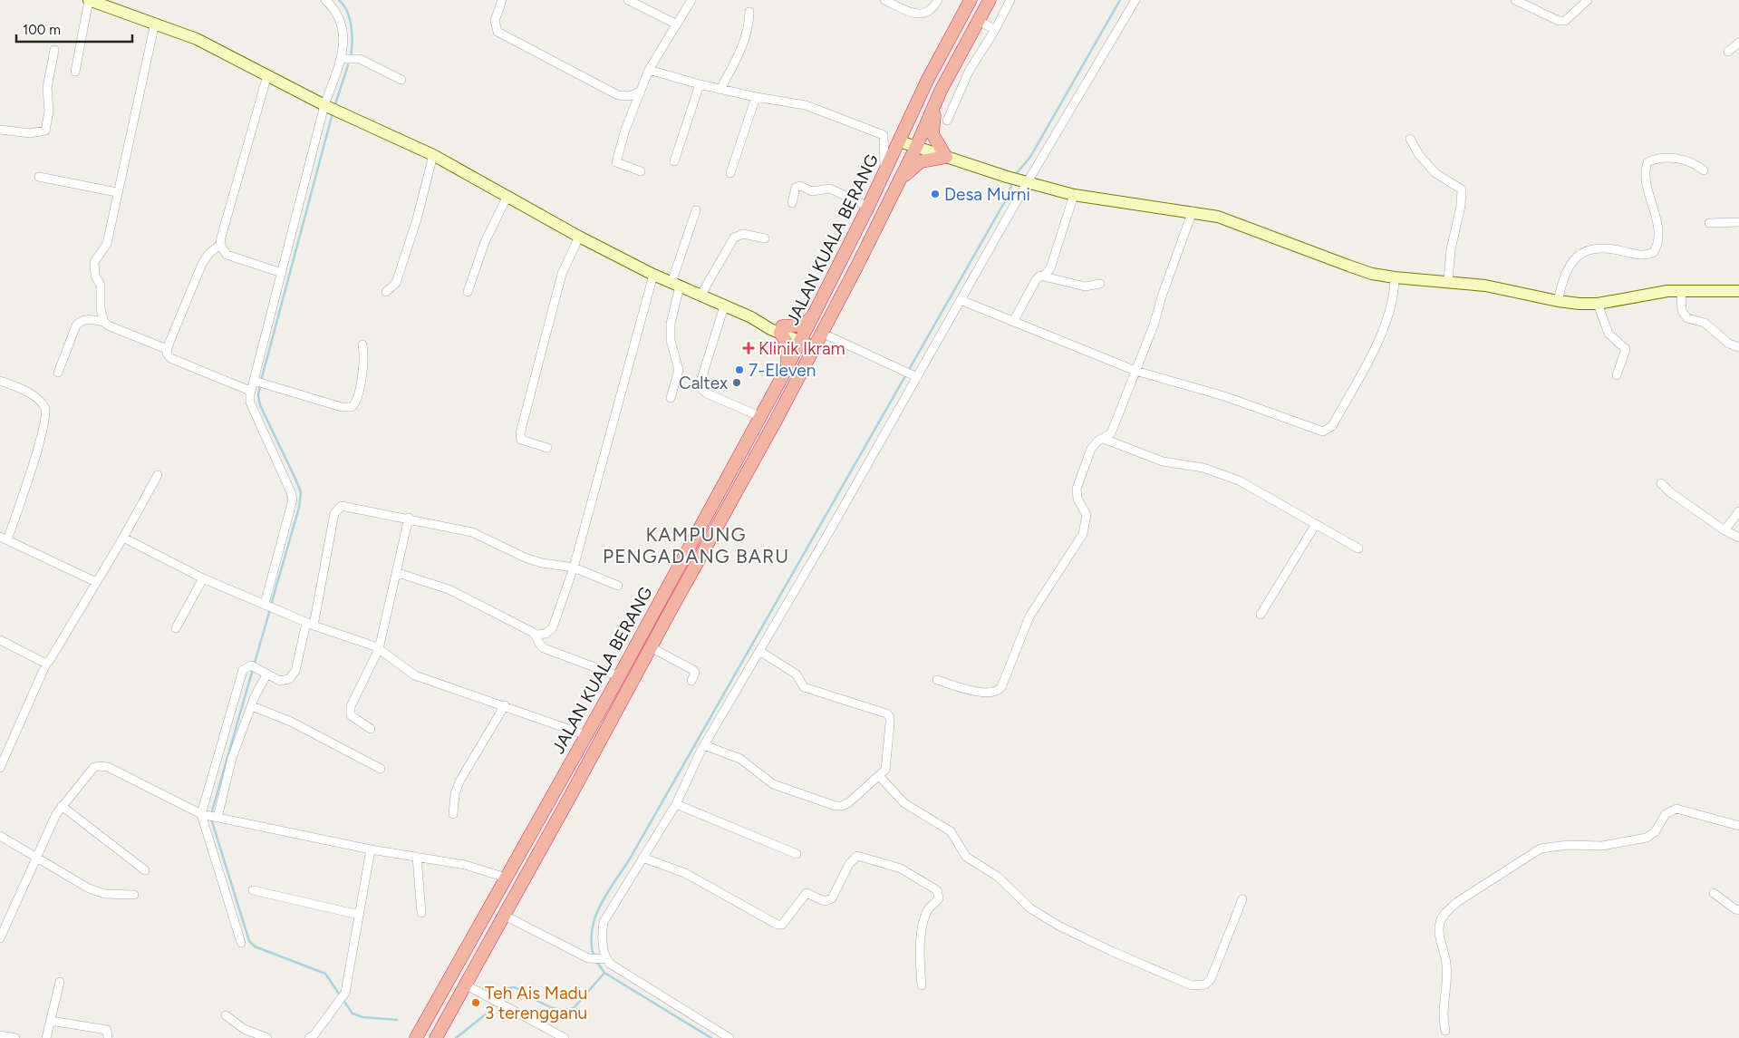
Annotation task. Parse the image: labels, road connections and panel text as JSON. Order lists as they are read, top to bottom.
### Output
{
  "streets": {
    "highway": ["JALAN KUALA BERANG"]
  },
  "districts": ["KAMPUNG PENGADANG BARU"],
  "places": {
    "other": [
      "Desa Murni",
      "7-Eleven",
      "Caltex",
      "Teh Ais Madu 3 terengganu"
    ],
    "health": ["Klinik Ikram"]
  },
  "scale_bar": "100 m"
}
